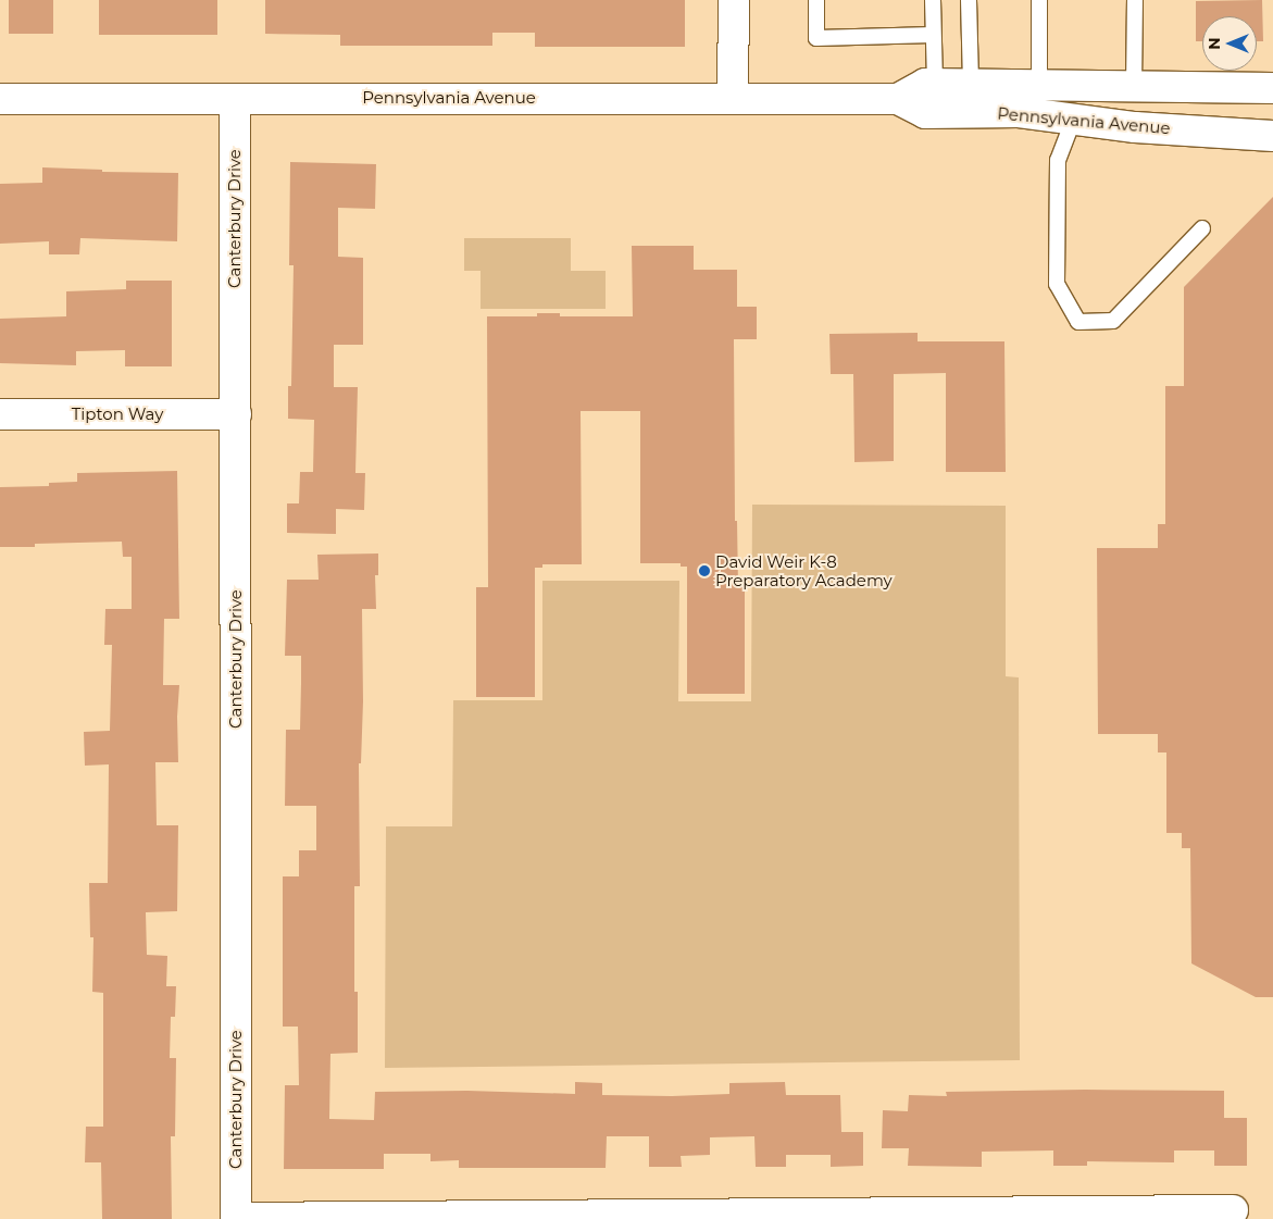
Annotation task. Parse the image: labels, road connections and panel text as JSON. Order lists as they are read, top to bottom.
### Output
{
  "streets": {
    "street": ["Pennsylvania Avenue", "Canterbury Drive", "Tipton Way"]
  },
  "crossings": [
    ["Pennsylvania Avenue", "Canterbury Drive"],
    ["Canterbury Drive", "Tipton Way"]
  ],
  "places": ["David Weir K-8 Preparatory Academy"],
  "north": "left"
}
